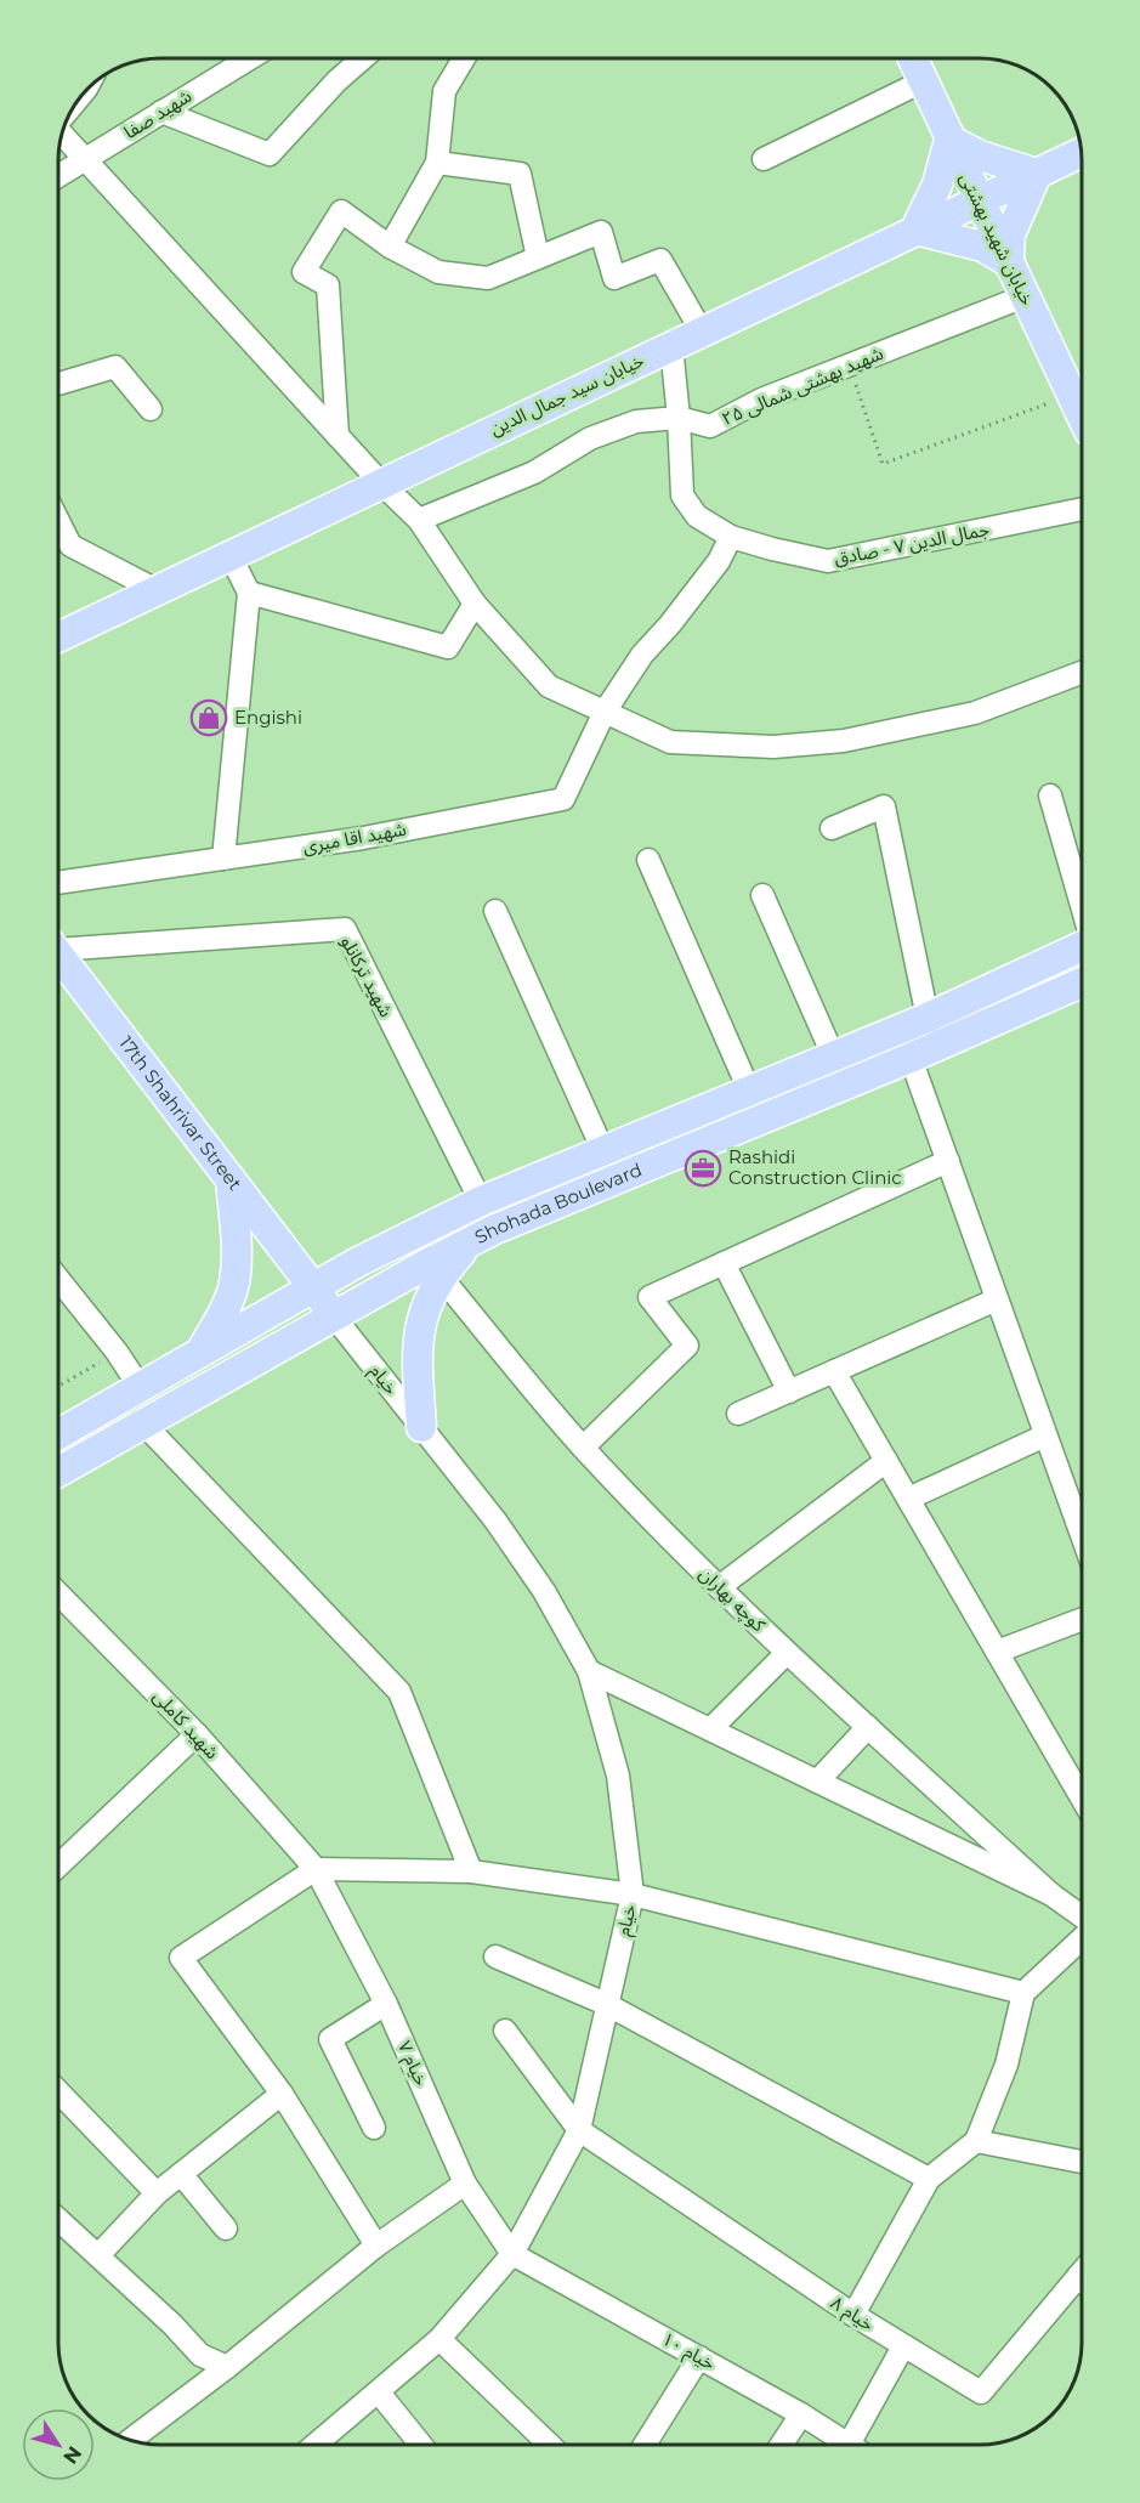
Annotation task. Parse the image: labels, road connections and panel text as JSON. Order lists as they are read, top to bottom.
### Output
{
  "streets": {
    "main road": [
      "خیابان شهید بهشتی",
      "خیابان سید جمال الدین",
      "17th Shahrivar Street",
      "Shohada Boulevard"
    ],
    "street": [
      "شهید صفا",
      "۲۵ شهید بهشتی شمالی",
      "جمال الدین ۷ - صادق",
      "شهید اقا میری",
      "شهید ترکانلو",
      "خیام",
      "کوچه بهاران",
      "شهید کاملی",
      "خیام ۷",
      "خیام ۸",
      "خیام ۱۰"
    ]
  },
  "crossings": [
    ["خیابان شهید بهشتی", "۲۵ شهید بهشتی شمالی"],
    ["خیابان شهید بهشتی", "خیابان سید جمال الدین"],
    ["۲۵ شهید بهشتی شمالی", "جمال الدین ۷ - صادق"],
    ["خیابان سید جمال الدین", "جمال الدین ۷ - صادق"],
    ["شهید ترکانلو", "Shohada Boulevard"],
    ["17th Shahrivar Street", "Shohada Boulevard"],
    ["17th Shahrivar Street", "خیام"],
    ["Shohada Boulevard", "خیام"],
    ["Shohada Boulevard", "کوچه بهاران"],
    ["خیام", "خیام ۷"],
    ["خیام", "خیام ۸"],
    ["خیام", "خیام ۱۰"],
    ["شهید کاملی", "خیام ۷"],
    ["خیام ۷", "خیام ۱۰"]
  ],
  "places": {
    "shop": ["Engishi"],
    "office": ["Rashidi Construction Clinic"]
  },
  "north": "bottom right"
}
